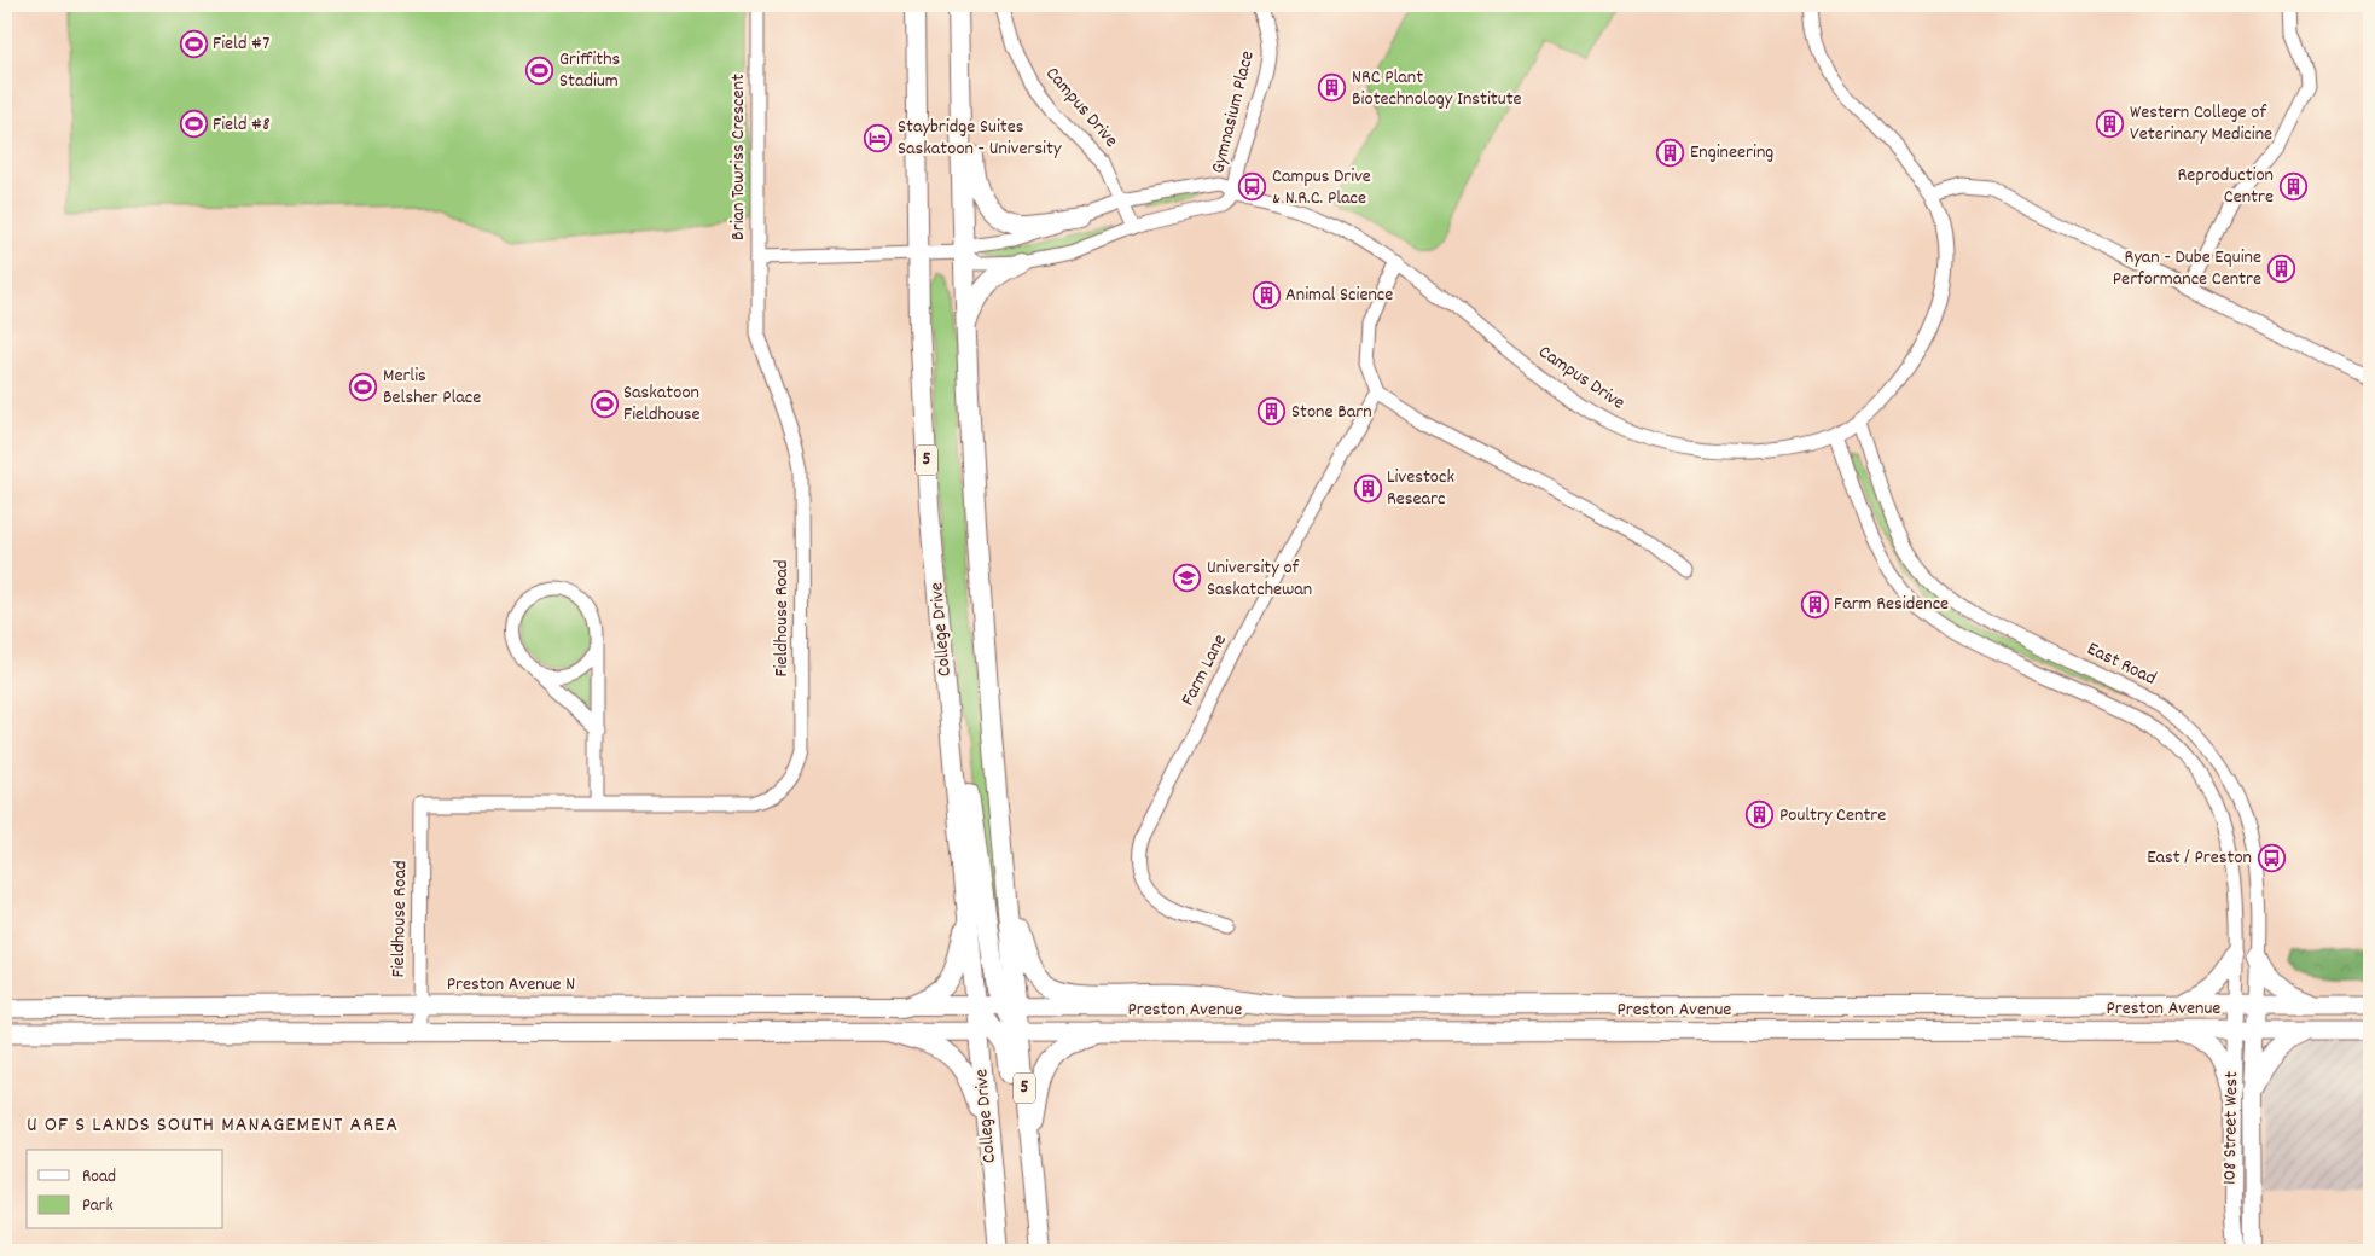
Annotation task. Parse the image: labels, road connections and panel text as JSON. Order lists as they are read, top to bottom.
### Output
{
  "streets": {
    "main road": [
      "5",
      "College Drive",
      "Preston Avenue N",
      "Preston Avenue"
    ],
    "street": [
      "Campus Drive",
      "Gymnasium Place",
      "Brian Towriss Crescent",
      "Fieldhouse Road",
      "East Road",
      "Farm Lane",
      "108 Street West"
    ]
  },
  "crossings": [
    ["Campus Drive", "Gymnasium Place"],
    ["Campus Drive", "Brian Towriss Crescent"],
    ["Campus Drive", "College Drive"],
    ["Campus Drive", "East Road"],
    ["Brian Towriss Crescent", "Fieldhouse Road"],
    ["Brian Towriss Crescent", "College Drive"],
    ["Fieldhouse Road", "Preston Avenue N"],
    ["College Drive", "Preston Avenue N"],
    ["College Drive", "Preston Avenue"],
    ["East Road", "Preston Avenue"],
    ["East Road", "108 Street West"],
    ["Preston Avenue N", "Preston Avenue"],
    ["Preston Avenue", "108 Street West"]
  ],
  "districts": ["U OF S LANDS SOUTH MANAGEMENT AREA"],
  "places": {
    "sports": [
      "Field #7",
      "Griffiths Stadium",
      "Field #8",
      "Merlis Belsher Place",
      "Saskatoon Fieldhouse"
    ],
    "building": [
      "NRC Plant Biotechnology Institute",
      "Western College of Veterinary Medicine",
      "Engineering",
      "Reproduction Centre",
      "Ryan - Dube Equine Performance Centre",
      "Animal Science",
      "Stone Barn",
      "Livestock Researc",
      "Farm Residence",
      "Poultry Centre"
    ],
    "hotel": ["Staybridge Suites Saskatoon - University"],
    "bus stop": ["Campus Drive & N.R.C. Place", "East / Preston"],
    "school or university": ["University of Saskatchewan"]
  },
  "legend": ["Road", "Park"]
}
